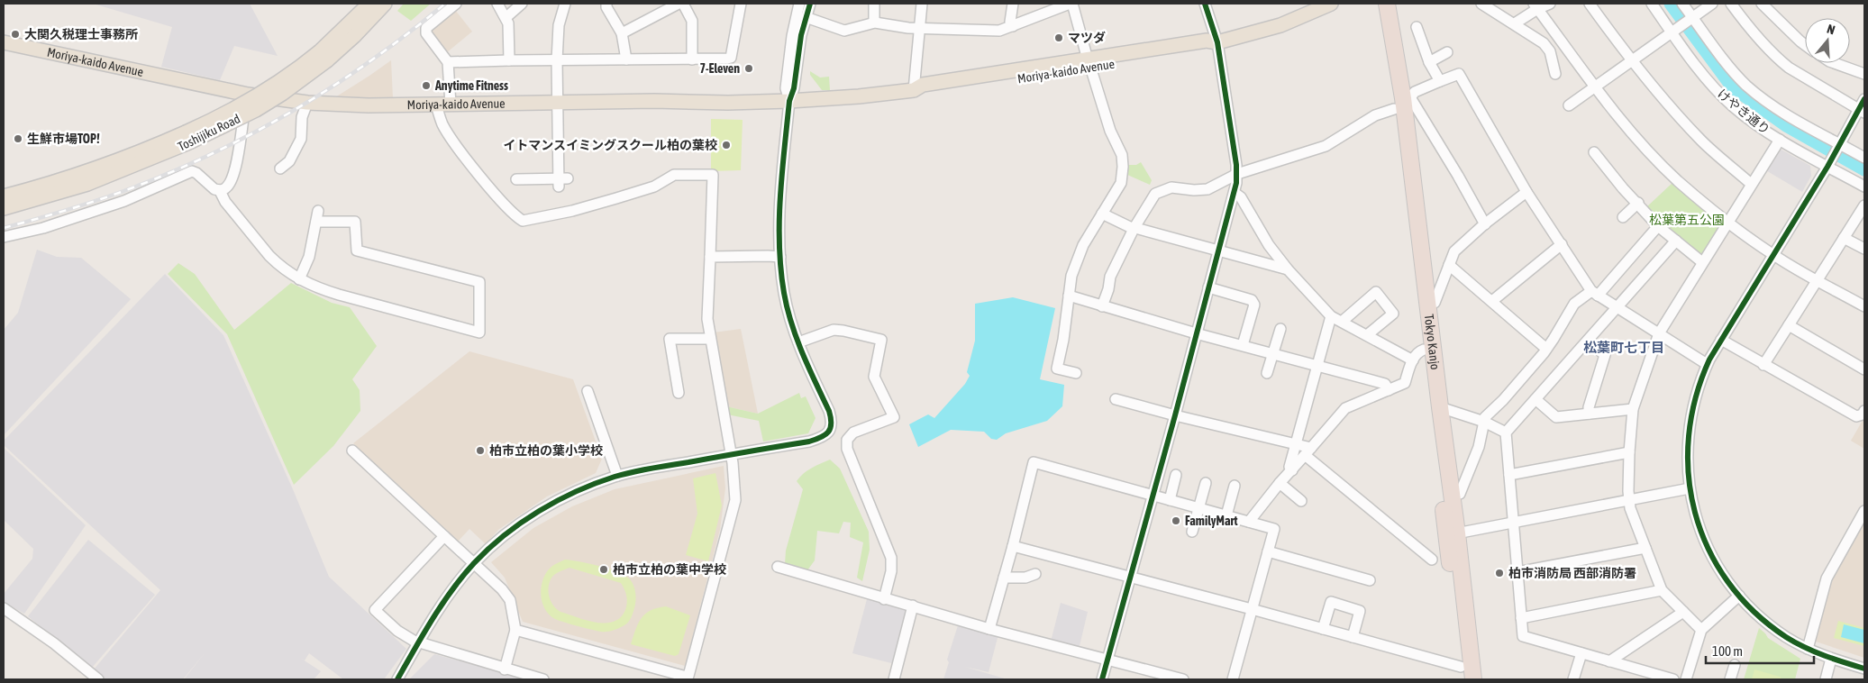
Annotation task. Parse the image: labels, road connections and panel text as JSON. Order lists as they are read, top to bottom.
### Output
{
  "streets": {
    "highway": ["Tokyo Kanjo"],
    "main road": ["Moriya-kaido Avenue", "Toshijiku Road"],
    "street": ["けやき通り"]
  },
  "districts": ["松葉町七丁目"],
  "parks": ["松葉第五公園"],
  "places": [
    "大関久税理士事務所",
    "マツダ",
    "7-Eleven",
    "Anytime Fitness",
    "生鮮市場TOP!",
    "イトマンスイミングスクール柏の葉校",
    "柏市立柏の葉小学校",
    "FamilyMart",
    "柏市立柏の葉中学校",
    "柏市消防局 西部消防署"
  ],
  "scale_bar": "100 m",
  "north": "top"
}
